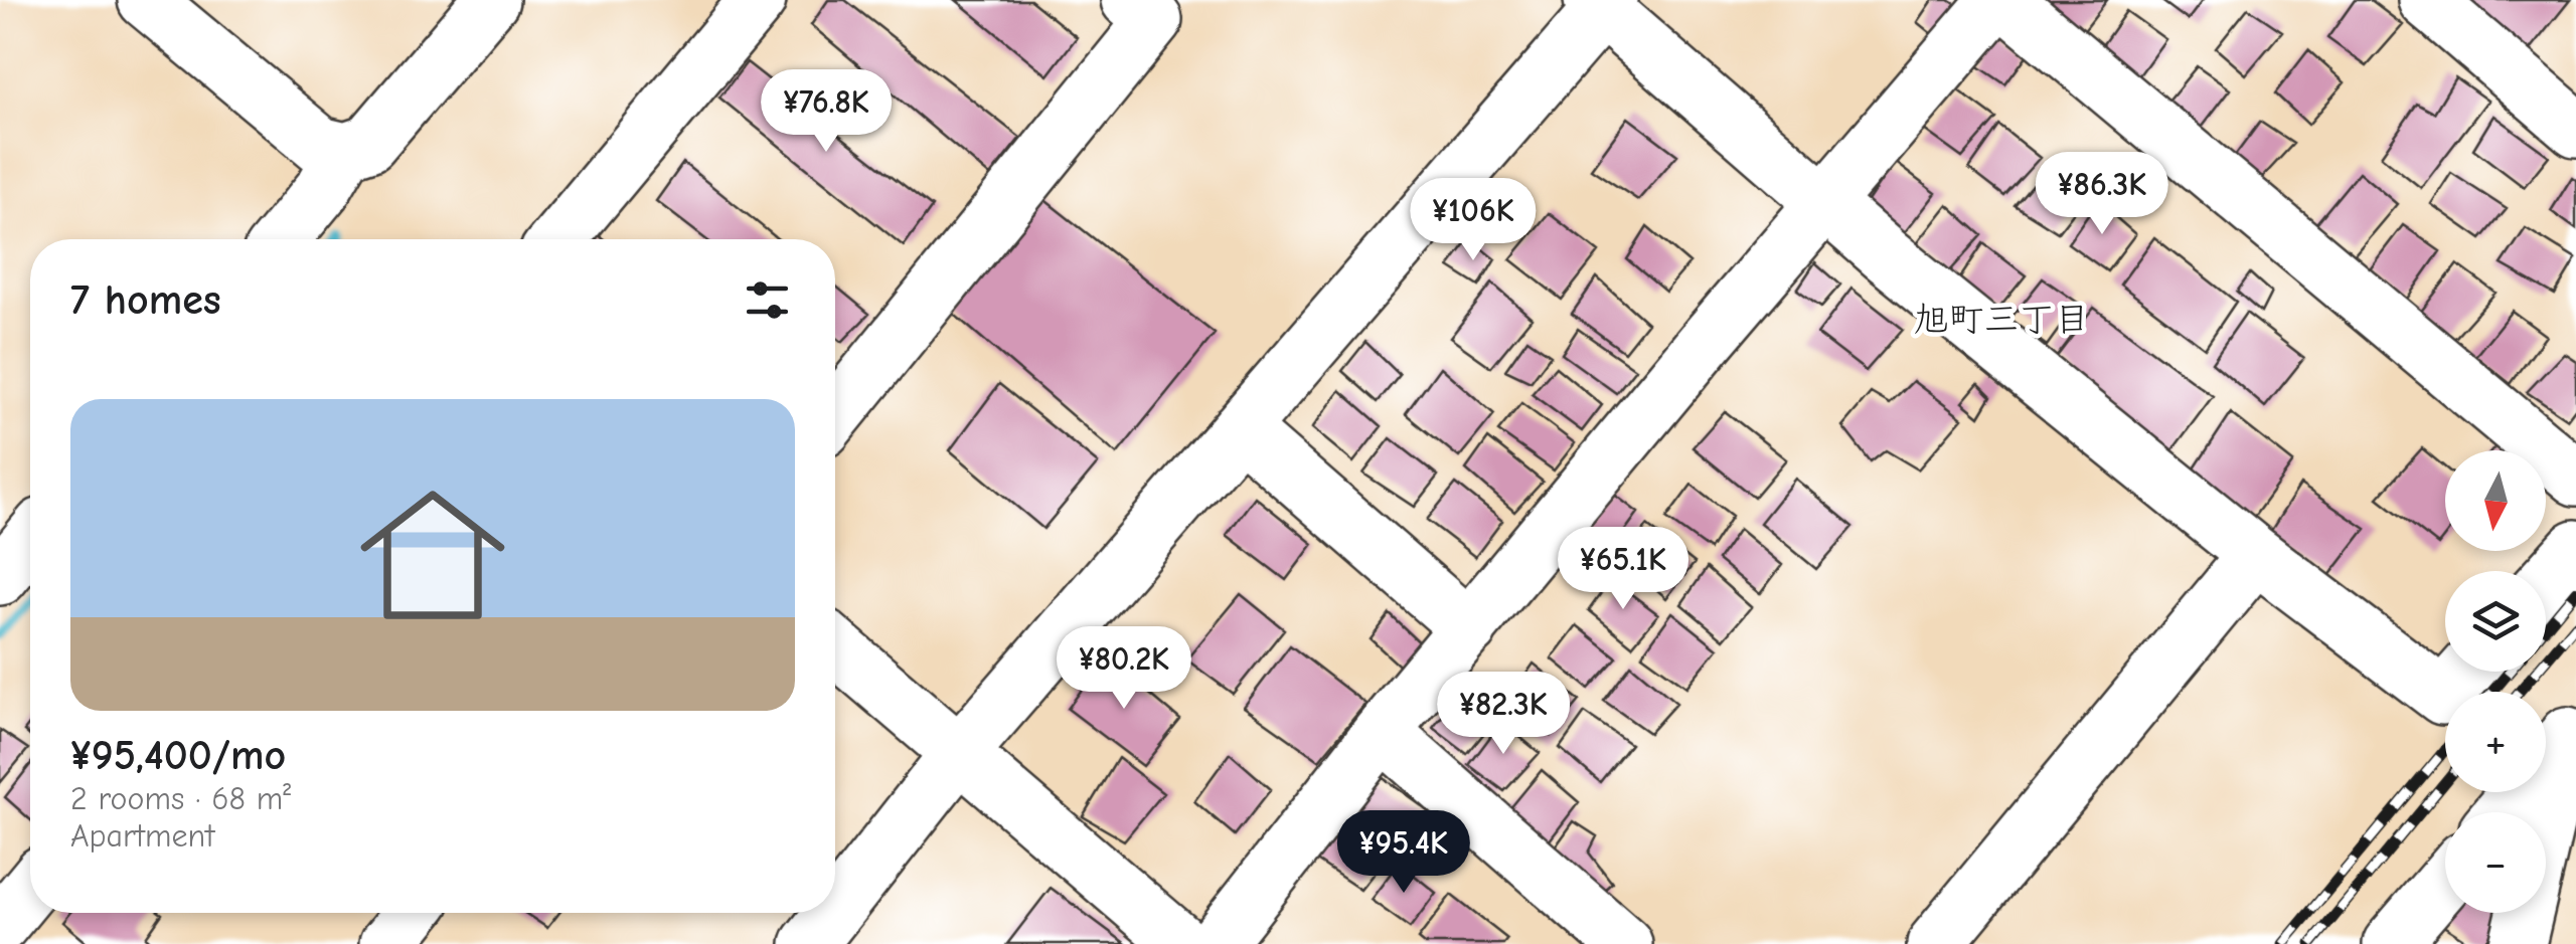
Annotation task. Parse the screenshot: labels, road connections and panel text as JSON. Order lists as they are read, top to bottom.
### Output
{
  "districts": ["旭町三丁目"],
  "north": "bottom",
  "page": {
    "price": [
      "¥76.8K",
      "¥86.3K",
      "¥106K",
      "¥65.1K",
      "¥80.2K",
      "¥82.3K",
      "¥95.4K"
    ],
    "heading": "7 homes",
    "list": [
      {
        "name": "¥95,400/mo",
        "note": "2 rooms · 68 m² · Apartment"
      }
    ],
    "map_buttons": ["+", "−"]
  }
}
